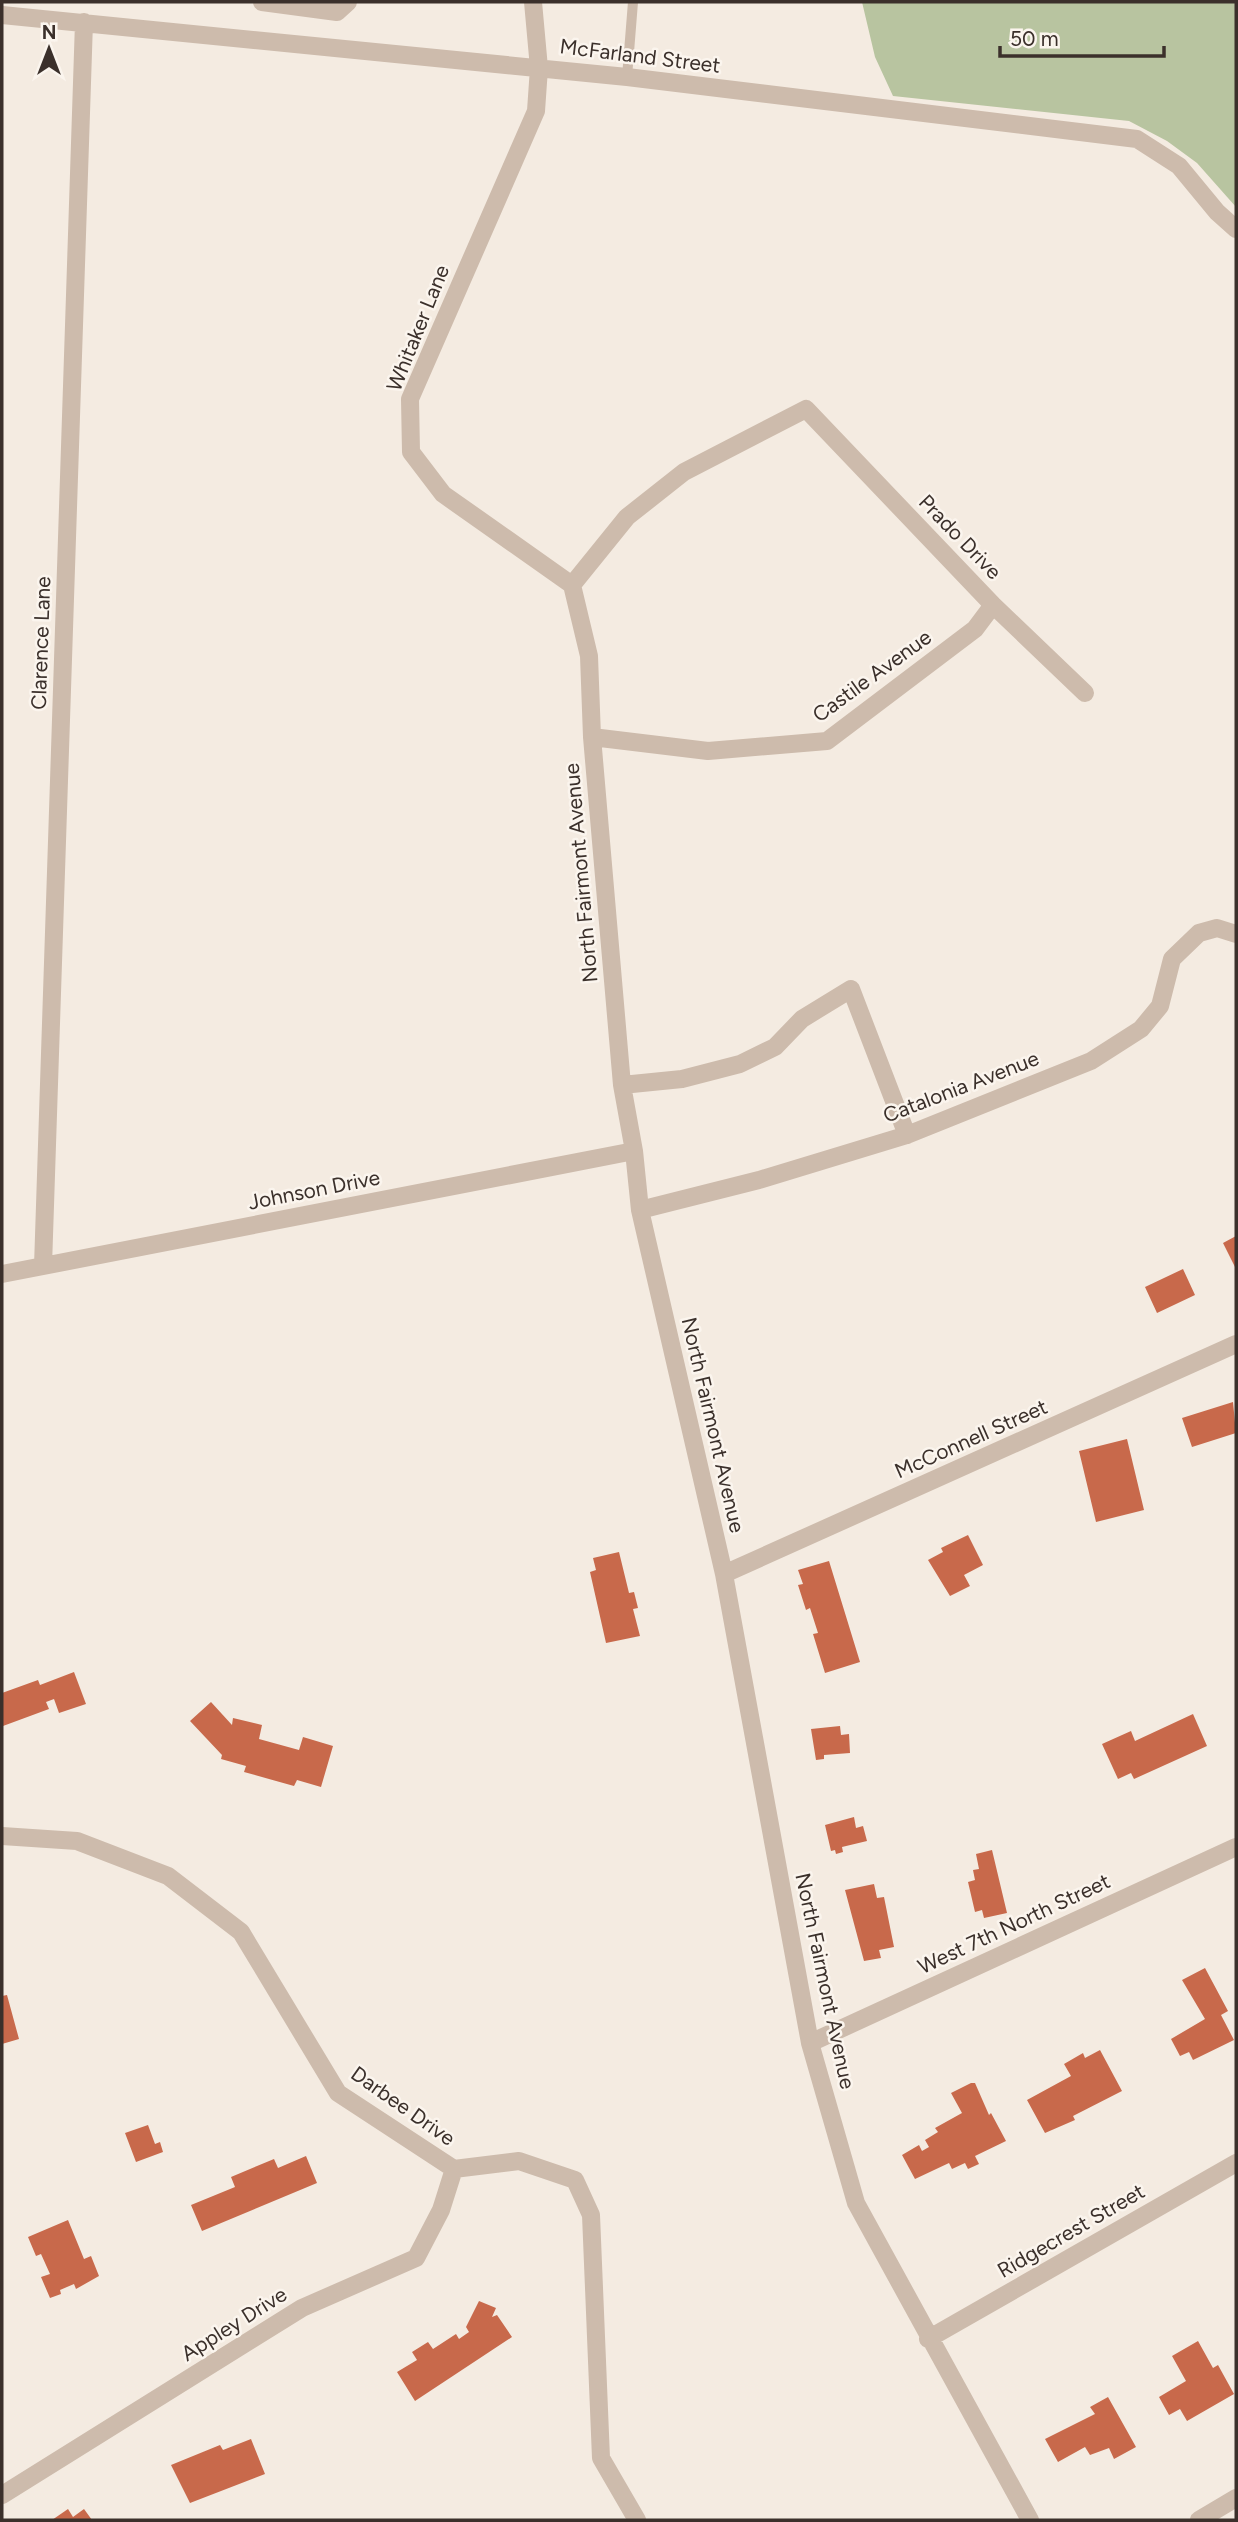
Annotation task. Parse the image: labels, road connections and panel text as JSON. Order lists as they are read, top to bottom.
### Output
{
  "streets": {
    "street": [
      "McFarland Street",
      "Whitaker Lane",
      "Prado Drive",
      "Clarence Lane",
      "Castile Avenue",
      "North Fairmont Avenue",
      "Catalonia Avenue",
      "Johnson Drive",
      "McConnell Street",
      "West 7th North Street",
      "Darbee Drive",
      "Ridgecrest Street",
      "Appley Drive"
    ]
  },
  "crossings": [
    ["McFarland Street", "Whitaker Lane"],
    ["McFarland Street", "Clarence Lane"],
    ["Whitaker Lane", "Prado Drive"],
    ["Whitaker Lane", "North Fairmont Avenue"],
    ["Prado Drive", "Castile Avenue"],
    ["Prado Drive", "North Fairmont Avenue"],
    ["Clarence Lane", "Johnson Drive"],
    ["Castile Avenue", "North Fairmont Avenue"],
    ["North Fairmont Avenue", "Catalonia Avenue"],
    ["North Fairmont Avenue", "Johnson Drive"],
    ["North Fairmont Avenue", "McConnell Street"],
    ["North Fairmont Avenue", "West 7th North Street"],
    ["North Fairmont Avenue", "Ridgecrest Street"],
    ["Darbee Drive", "Appley Drive"]
  ],
  "scale_bar": "50 m",
  "north": "top"
}
